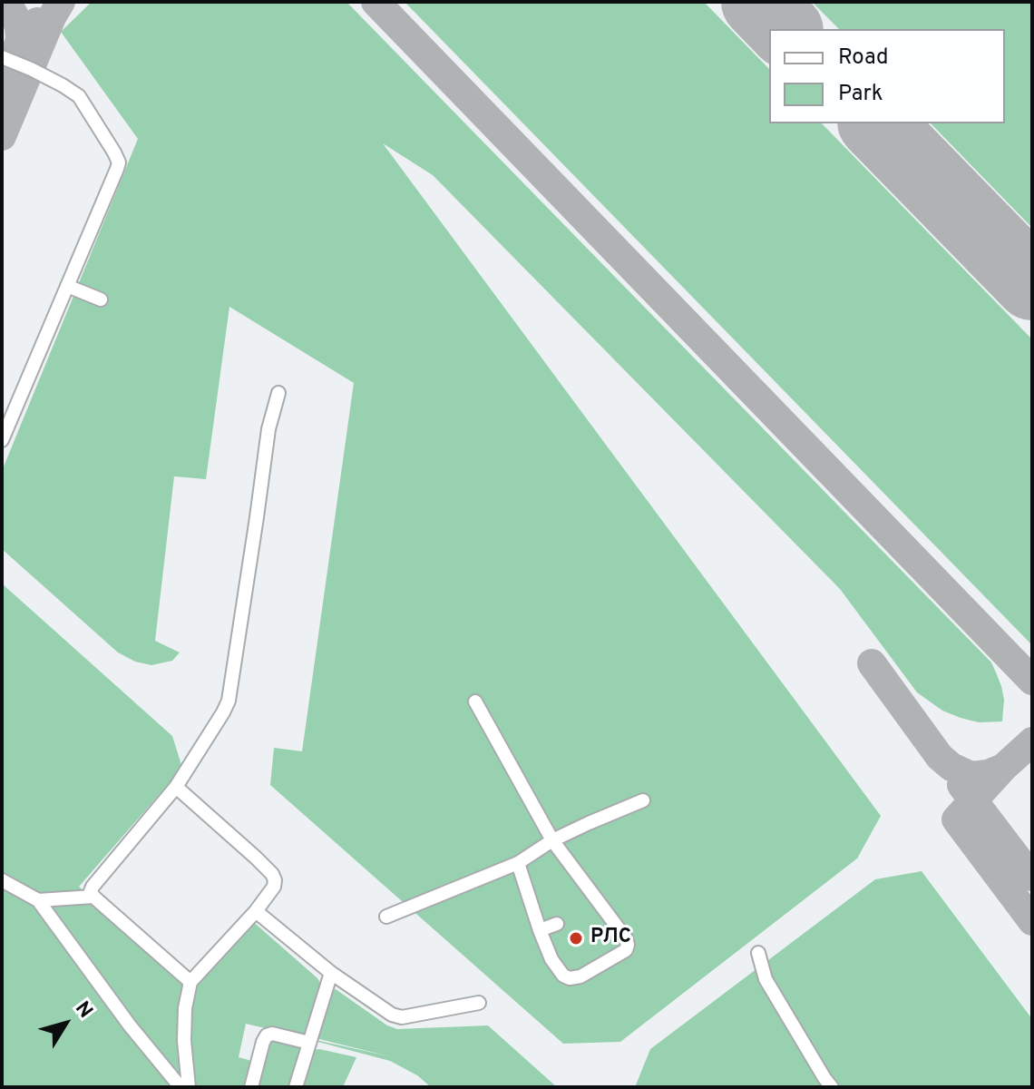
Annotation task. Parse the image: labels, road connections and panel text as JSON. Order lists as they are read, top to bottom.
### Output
{
  "places": ["РЛС"],
  "legend": ["Road", "Park"],
  "north": "top right"
}
